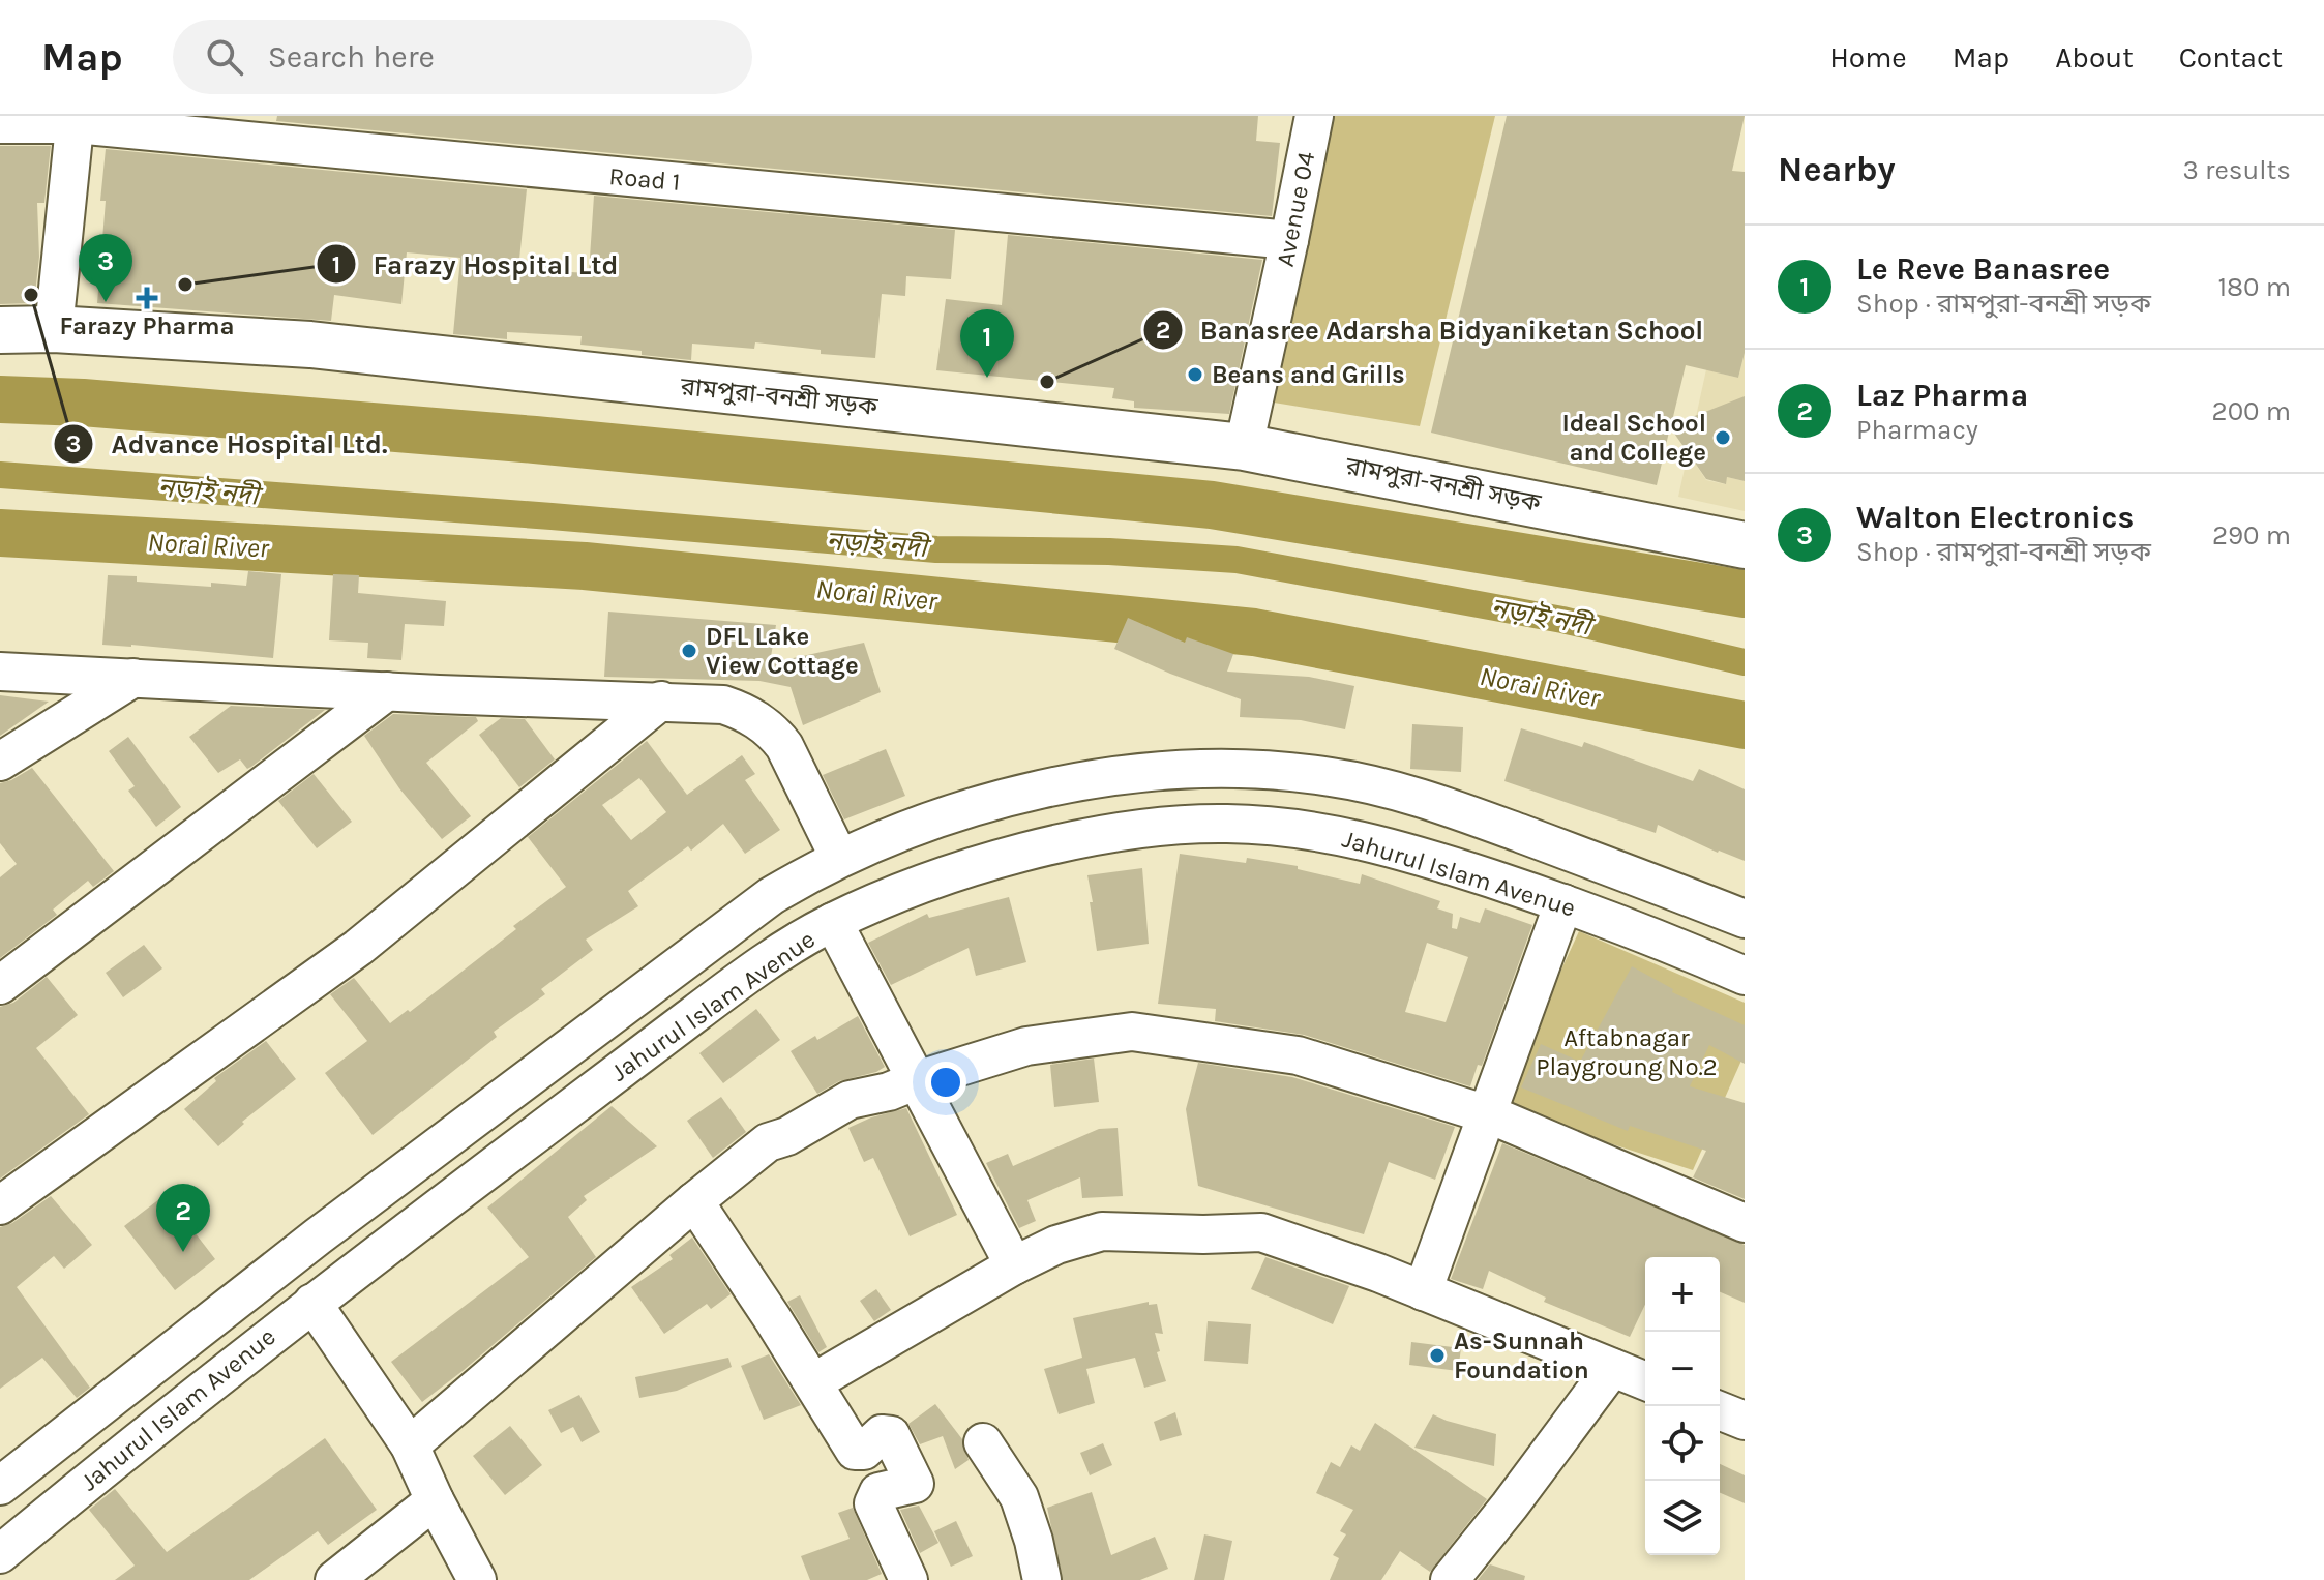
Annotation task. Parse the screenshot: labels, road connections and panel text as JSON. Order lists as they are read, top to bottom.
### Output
{
  "streets": {
    "main road": ["রামপুরা-বনশ্রী সড়ক"],
    "street": ["Road 1", "Avenue 04", "Jahurul Islam Avenue"]
  },
  "crossings": [
    ["Road 1", "Avenue 04"],
    ["Avenue 04", "রামপুরা-বনশ্রী সড়ক"]
  ],
  "water": ["নড়াই নদী", "Norai River"],
  "parks": ["Aftabnagar Playgroung No.2"],
  "places": {
    "other": [
      "Farazy Hospital Ltd",
      "Advance Hospital Ltd.",
      "Beans and Grills",
      "Banasree Adarsha Bidyaniketan School",
      "Ideal School and College",
      "DFL Lake View Cottage",
      "As-Sunnah Foundation"
    ],
    "health": ["Farazy Pharma"]
  },
  "page": {
    "header": "Map",
    "search": "Search here",
    "nav": [
      "Home",
      "Map",
      "About",
      "Contact"
    ],
    "heading": ["Nearby", "3 results"],
    "list": [
      {
        "mark": "1",
        "name": "Le Reve Banasree",
        "note": "Shop · রামপুরা-বনশ্রী সড়ক",
        "value": "180 m"
      },
      {
        "mark": "2",
        "name": "Laz Pharma",
        "note": "Pharmacy",
        "value": "200 m"
      },
      {
        "mark": "3",
        "name": "Walton Electronics",
        "note": "Shop · রামপুরা-বনশ্রী সড়ক",
        "value": "290 m"
      }
    ],
    "pins": ["3", "1", "2"],
    "map_buttons": ["+", "−"]
  }
}
